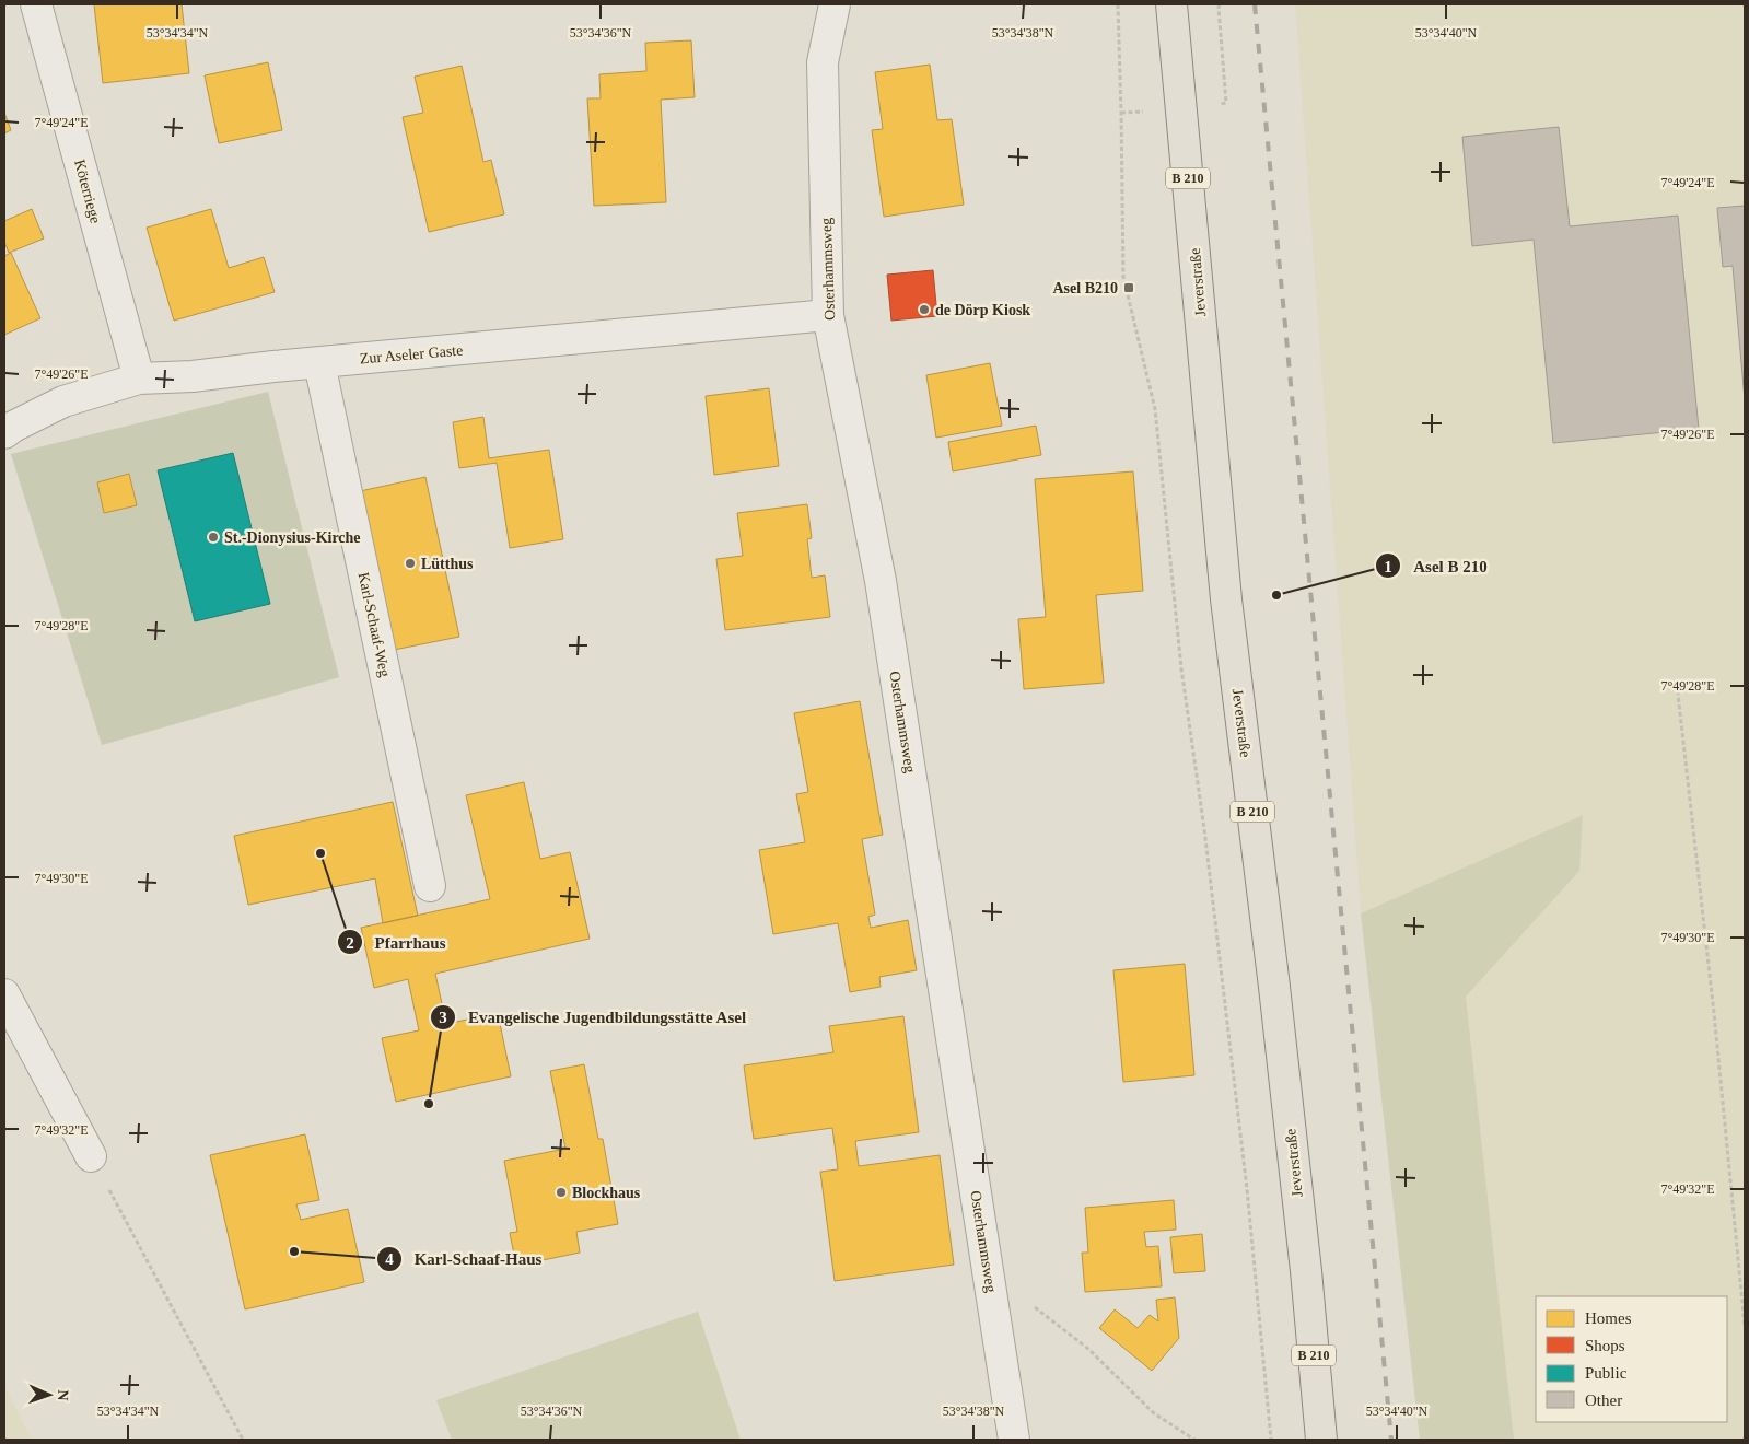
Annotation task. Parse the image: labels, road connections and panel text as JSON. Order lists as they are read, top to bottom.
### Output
{
  "streets": {
    "main road": ["B 210", "Jeverstraße"],
    "street": [
      "Köterriege",
      "Osterhammsweg",
      "Zur Aseler Gaste",
      "Karl-Schaaf-Weg"
    ]
  },
  "crossings": [
    ["Köterriege", "Zur Aseler Gaste"],
    ["Osterhammsweg", "Zur Aseler Gaste"],
    ["Zur Aseler Gaste", "Karl-Schaaf-Weg"]
  ],
  "places": {
    "transit": ["Asel B210"],
    "other": [
      "de Dörp Kiosk",
      "St.-Dionysius-Kirche",
      "Lütthus",
      "Asel B 210",
      "Pfarrhaus",
      "Evangelische Jugendbildungsstätte Asel",
      "Blockhaus",
      "Karl-Schaaf-Haus"
    ]
  },
  "legend": [
    "Homes",
    "Shops",
    "Public",
    "Other"
  ],
  "north": "right",
  "coordinates": [
    "53°34'34\"N",
    "53°34'36\"N",
    "53°34'38\"N",
    "53°34'40\"N",
    "7°49'24\"E",
    "7°49'26\"E",
    "7°49'28\"E",
    "7°49'30\"E",
    "7°49'32\"E"
  ]
}
